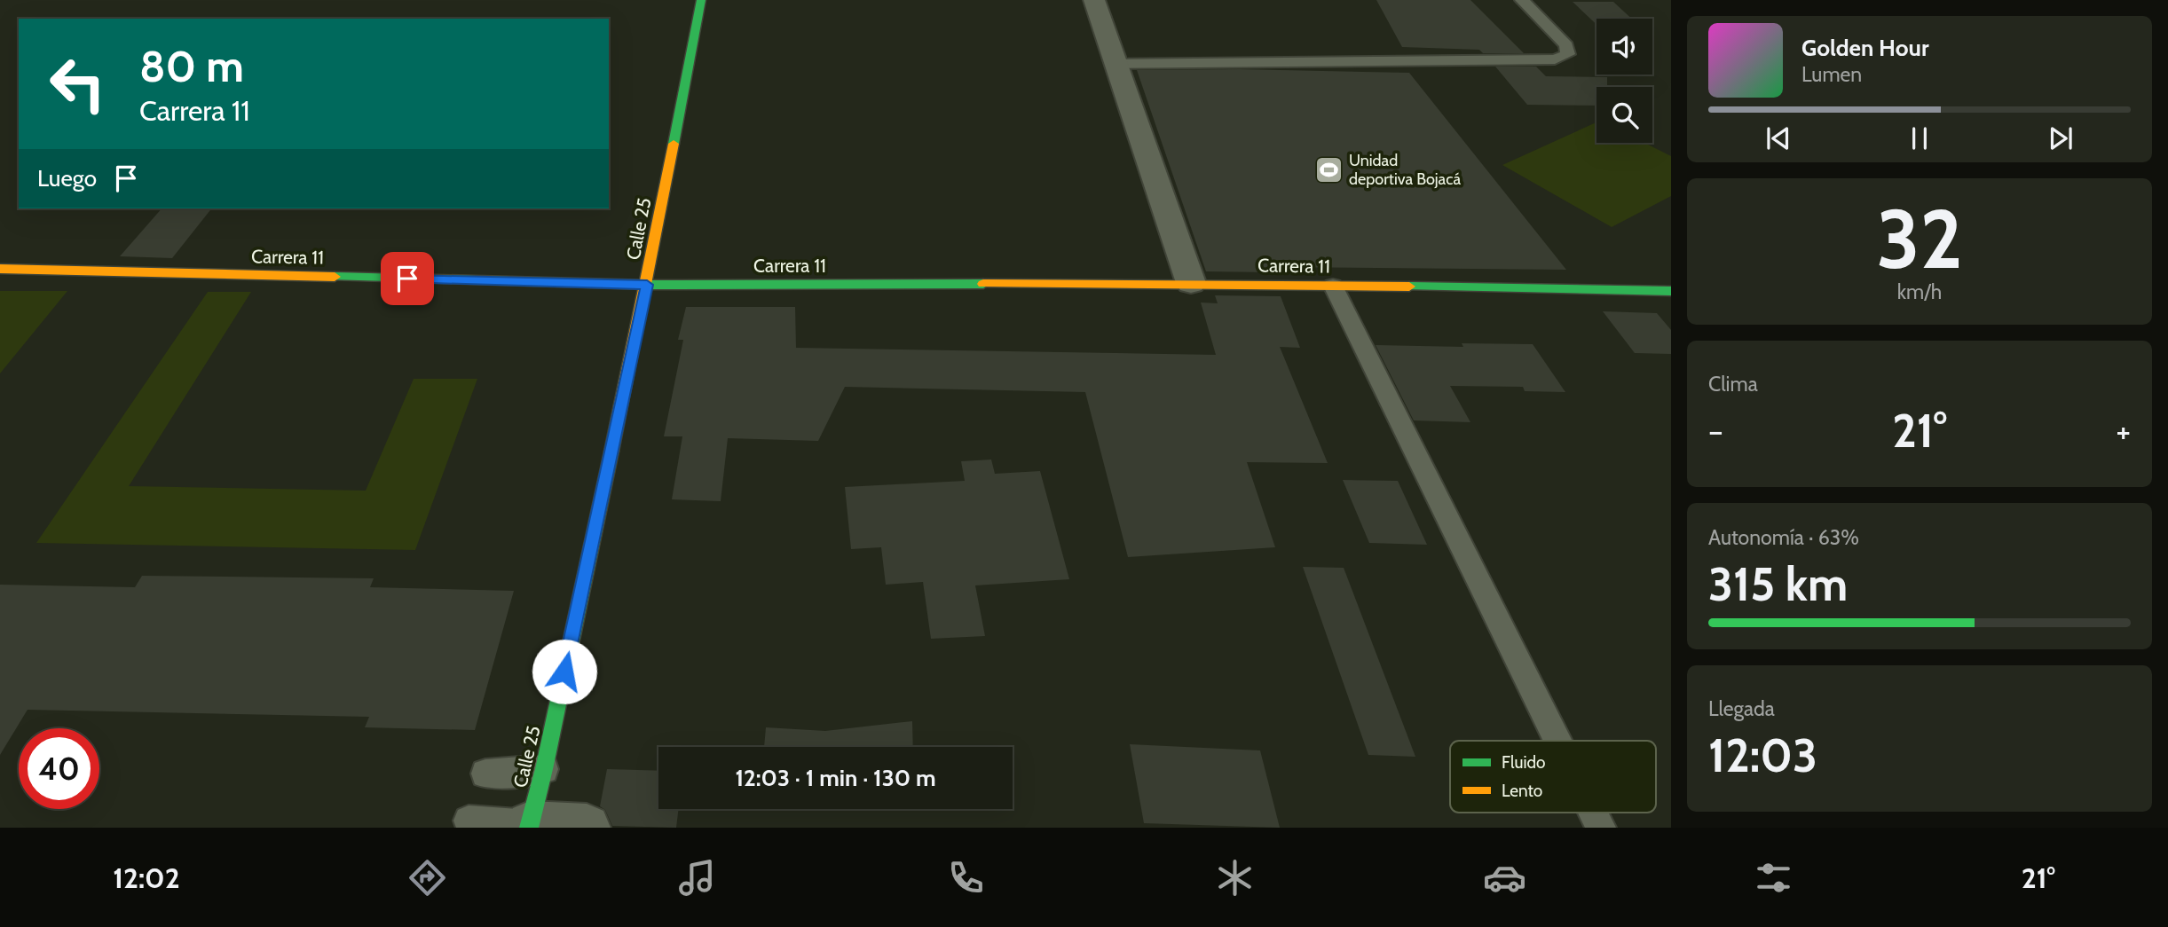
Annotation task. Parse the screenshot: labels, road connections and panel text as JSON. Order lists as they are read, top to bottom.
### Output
{
  "streets": {
    "street": ["Calle 25", "Carrera 11"]
  },
  "crossings": [
    ["Calle 25", "Carrera 11"]
  ],
  "places": {
    "sports": ["Unidad deportiva Bojacá"]
  },
  "legend": ["Fluido", "Lento"],
  "page": {
    "turn": ["80 m", "Carrera 11"],
    "song": ["Golden Hour", "Lumen"],
    "then": "Luego",
    "tile": [
      ["32", "km/h"],
      "Clima",
      ["Autonomía · 63%", "315 km"],
      ["Llegada", "12:03"]
    ],
    "heat": ["−", "21°", "+"],
    "limit": "40",
    "trip": "12:03 · 1 min · 130 m",
    "tabs": ["12:02", "21°"]
  }
}
